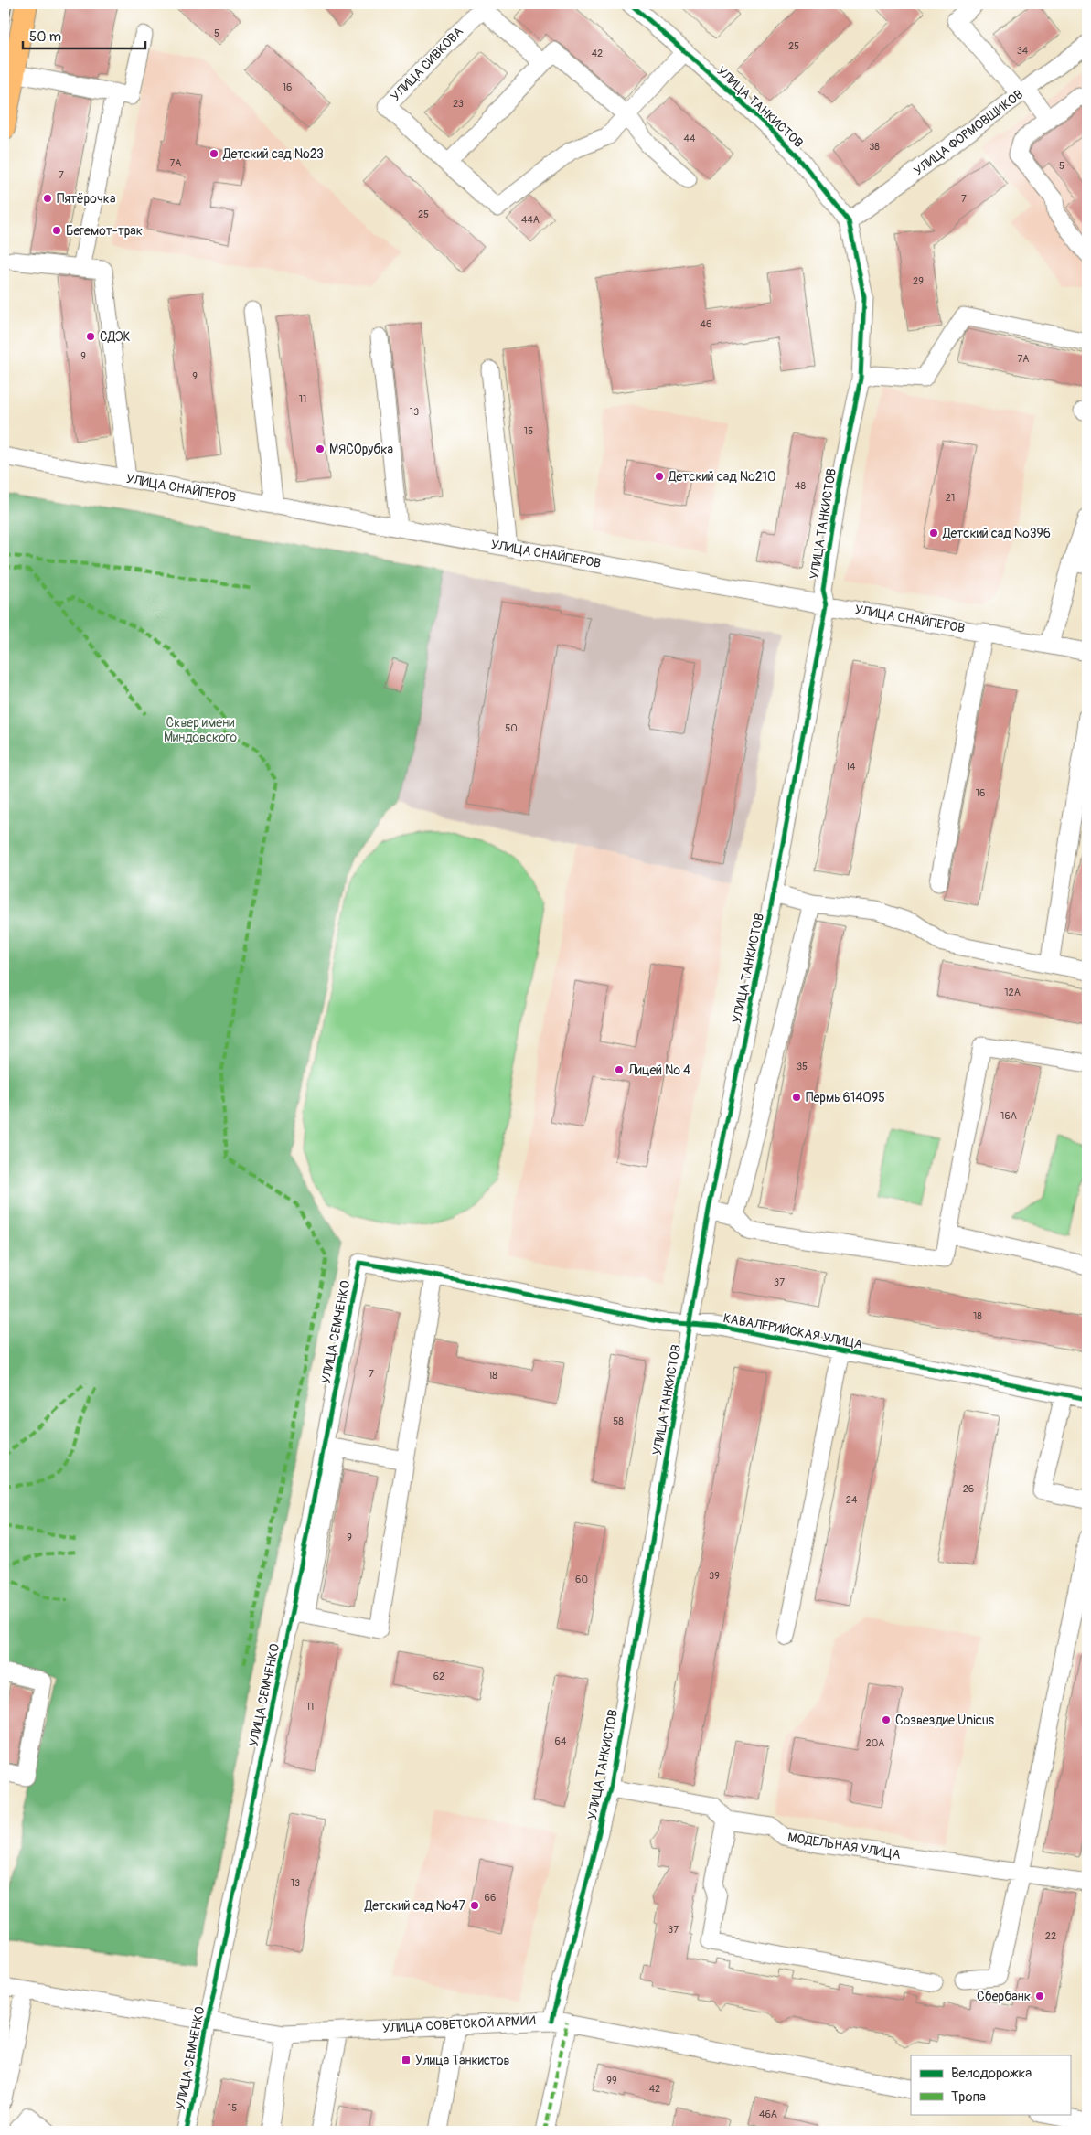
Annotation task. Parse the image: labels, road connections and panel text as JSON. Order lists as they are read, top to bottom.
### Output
{
  "streets": {
    "street": [
      "УЛИЦА СИВКОВА",
      "УЛИЦА ТАНКИСТОВ",
      "УЛИЦА ФОРМОВЩИКОВ",
      "УЛИЦА СНАЙПЕРОВ",
      "КАВАЛЕРИЙСКАЯ УЛИЦА",
      "УЛИЦА СЕМЧЕНКО",
      "МОДЕЛЬНАЯ УЛИЦА",
      "УЛИЦА СОВЕТСКОЙ АРМИИ"
    ]
  },
  "crossings": [
    ["УЛИЦА ТАНКИСТОВ", "УЛИЦА ФОРМОВЩИКОВ"],
    ["УЛИЦА ТАНКИСТОВ", "УЛИЦА СНАЙПЕРОВ"],
    ["УЛИЦА ТАНКИСТОВ", "КАВАЛЕРИЙСКАЯ УЛИЦА"],
    ["УЛИЦА ТАНКИСТОВ", "УЛИЦА СОВЕТСКОЙ АРМИИ"],
    ["КАВАЛЕРИЙСКАЯ УЛИЦА", "УЛИЦА СЕМЧЕНКО"],
    ["УЛИЦА СЕМЧЕНКО", "УЛИЦА СОВЕТСКОЙ АРМИИ"]
  ],
  "parks": ["Сквер имени Миндовского"],
  "places": {
    "other": [
      "Детский сад №23",
      "Пятёрочка",
      "Бегемот-трак",
      "СДЭК",
      "МЯСОрубка",
      "Детский сад №210",
      "Детский сад №396",
      "Лицей № 4",
      "Пермь 614095",
      "Созвездие Unicus",
      "Детский сад №47",
      "Сбербанк"
    ],
    "transit": ["Улица Танкистов"]
  },
  "house_numbers": [
    "5",
    "25",
    "34",
    "42",
    "16",
    "23",
    "44",
    "38",
    "7А",
    "5",
    "7",
    "7",
    "25",
    "44А",
    "29",
    "46",
    "9",
    "7А",
    "9",
    "11",
    "13",
    "15",
    "48",
    "21",
    "50",
    "14",
    "16",
    "12А",
    "35",
    "16А",
    "37",
    "18",
    "7",
    "18",
    "58",
    "26",
    "24",
    "9",
    "39",
    "60",
    "62",
    "11",
    "64",
    "20А",
    "13",
    "66",
    "37",
    "22",
    "99",
    "42",
    "15",
    "46А"
  ],
  "legend": ["Велодорожка", "Тропа"],
  "scale_bar": "50 m"
}
